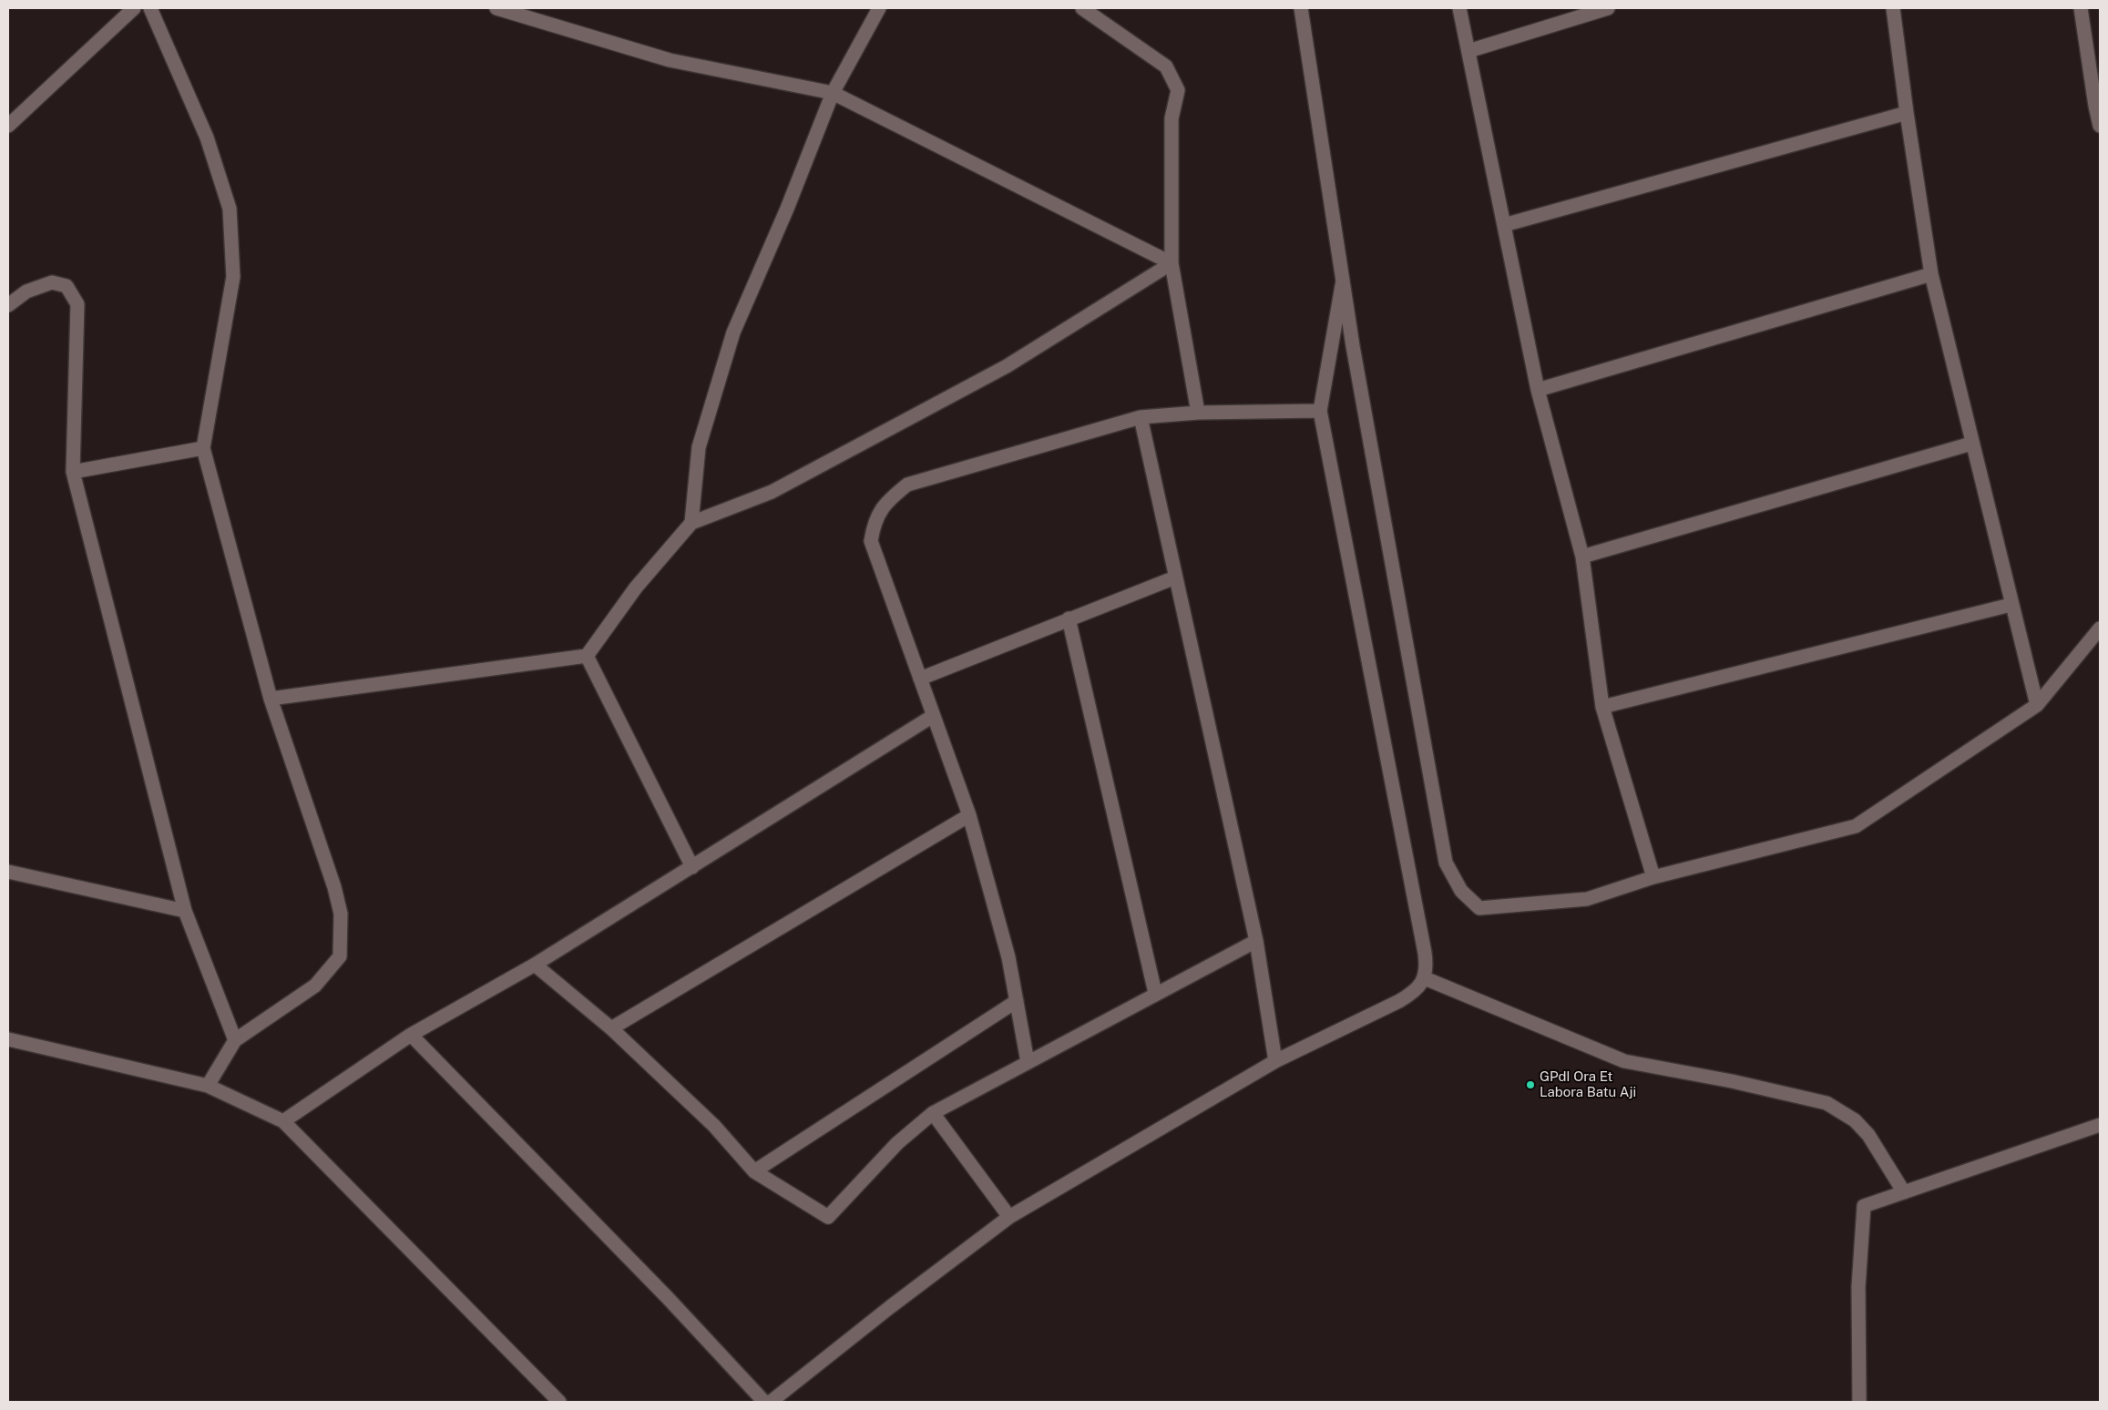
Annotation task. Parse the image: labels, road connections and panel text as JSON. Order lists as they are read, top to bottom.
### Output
{
  "places": ["GPdI Ora Et Labora Batu Aji"]
}
